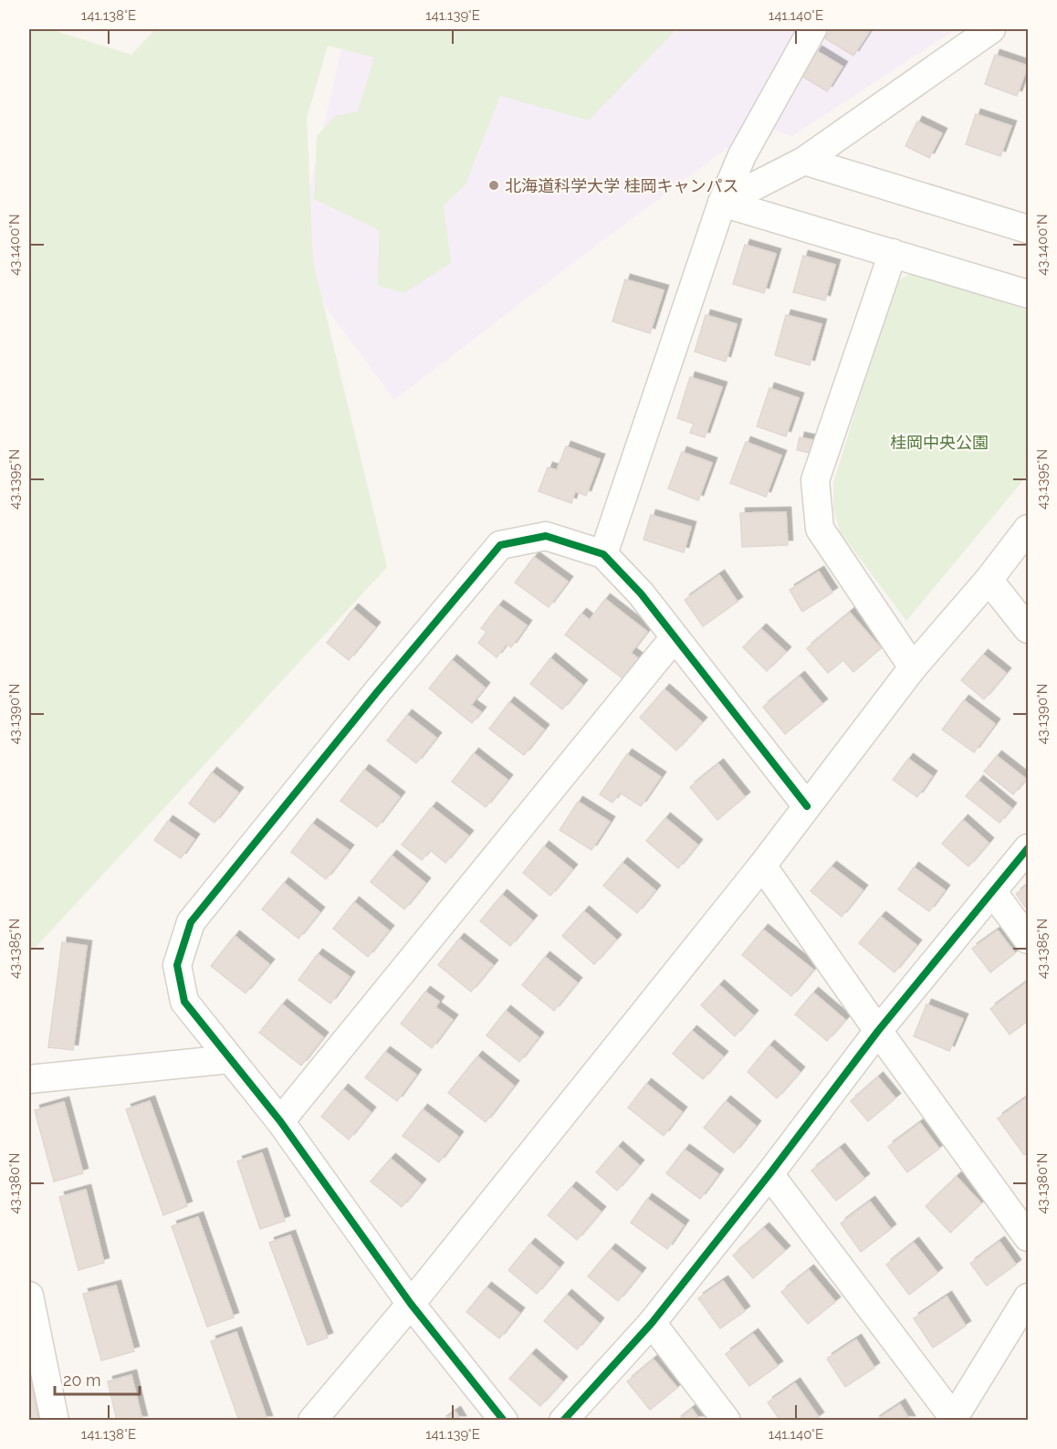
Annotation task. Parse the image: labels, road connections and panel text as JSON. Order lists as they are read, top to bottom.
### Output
{
  "parks": ["桂岡中央公園"],
  "places": ["北海道科学大学 桂岡キャンパス"],
  "scale_bar": "20 m",
  "coordinates": [
    "141.138°E",
    "141.139°E",
    "141.140°E",
    "43.1400°N",
    "43.1395°N",
    "43.1390°N",
    "43.1385°N",
    "43.1380°N"
  ]
}
